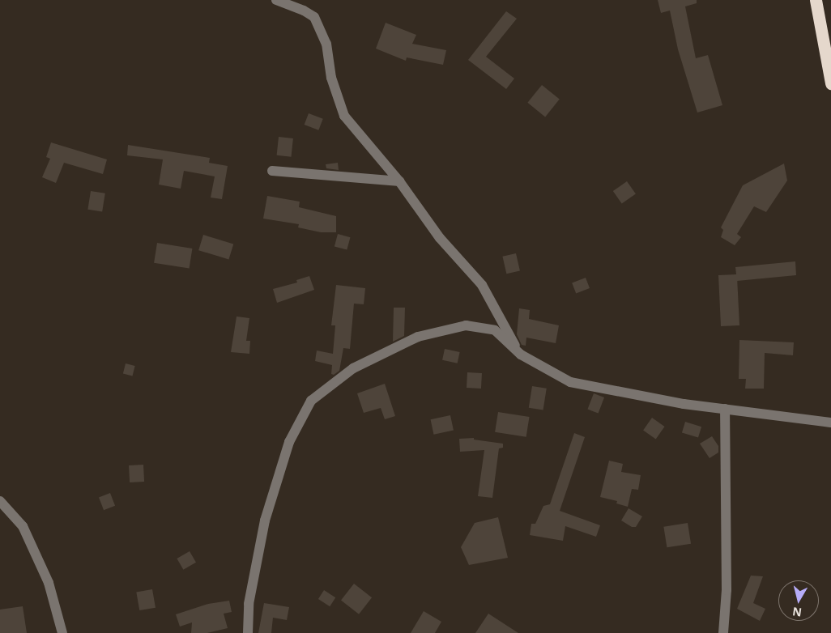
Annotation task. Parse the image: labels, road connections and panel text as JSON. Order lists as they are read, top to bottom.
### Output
{
  "north": "bottom"
}
